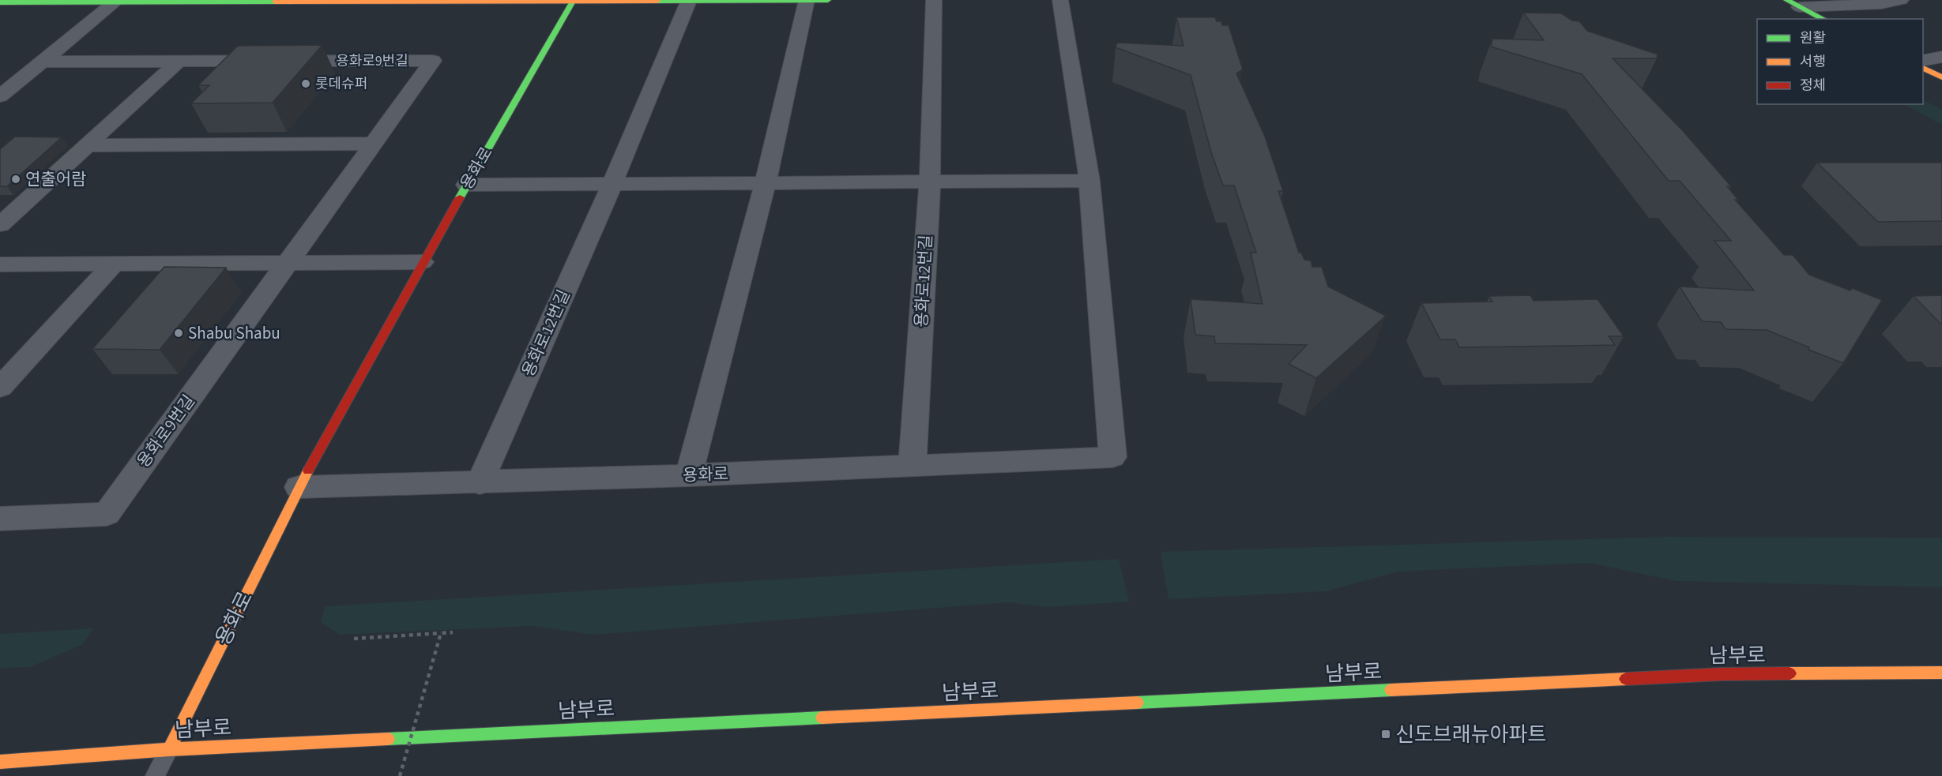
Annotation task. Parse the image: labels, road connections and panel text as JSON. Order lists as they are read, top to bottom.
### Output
{
  "streets": {
    "street": [
      "용화로9번길",
      "용화로",
      "용화로12번길",
      "남부로"
    ]
  },
  "crossings": [
    ["용화로", "용화로12번길"],
    ["용화로", "남부로"]
  ],
  "places": {
    "other": ["롯데슈퍼", "연출어람", "Shabu Shabu"],
    "transit": ["신도브래뉴아파트"]
  },
  "legend": ["원활", "서행", "정체"]
}
